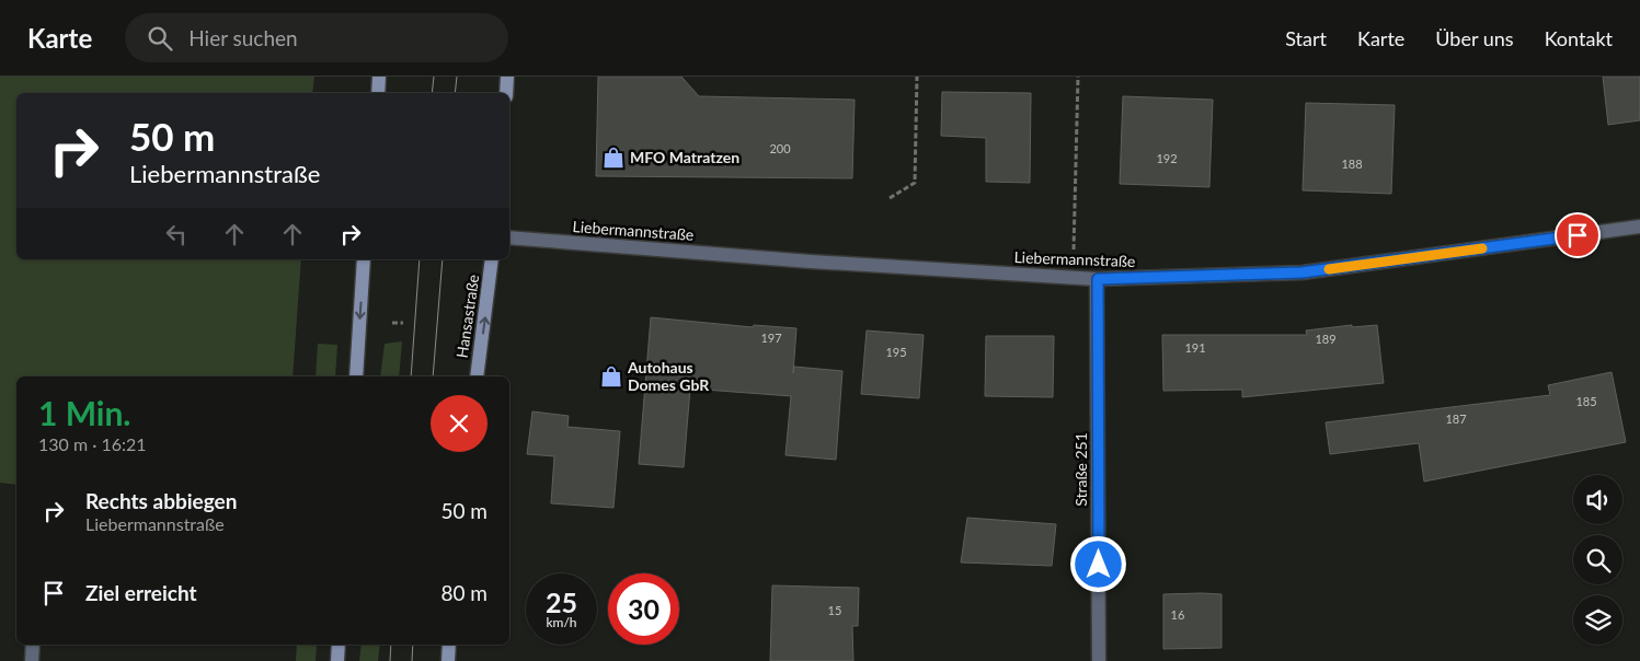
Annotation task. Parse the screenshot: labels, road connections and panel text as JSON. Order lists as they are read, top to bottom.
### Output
{
  "streets": {
    "main road": ["Hansastraße"],
    "street": ["Liebermannstraße", "Straße 251"]
  },
  "crossings": [
    ["Liebermannstraße", "Straße 251"]
  ],
  "places": {
    "shop": ["MFO Matratzen", "Autohaus Domes GbR"]
  },
  "house_numbers": [
    "200",
    "192",
    "188",
    "197",
    "189",
    "191",
    "195",
    "185",
    "187",
    "15",
    "16"
  ],
  "page": {
    "header": "Karte",
    "search": "Hier suchen",
    "nav": [
      "Start",
      "Karte",
      "Über uns",
      "Kontakt"
    ],
    "turn": ["50 m", "Liebermannstraße"],
    "heading": ["1 Min.", "130 m · 16:21"],
    "list": [
      {
        "name": "Rechts abbiegen",
        "note": "Liebermannstraße",
        "value": "50 m"
      },
      {
        "name": "Ziel erreicht",
        "value": "80 m"
      }
    ],
    "speed": "25 km/h",
    "limit": "30"
  }
}
